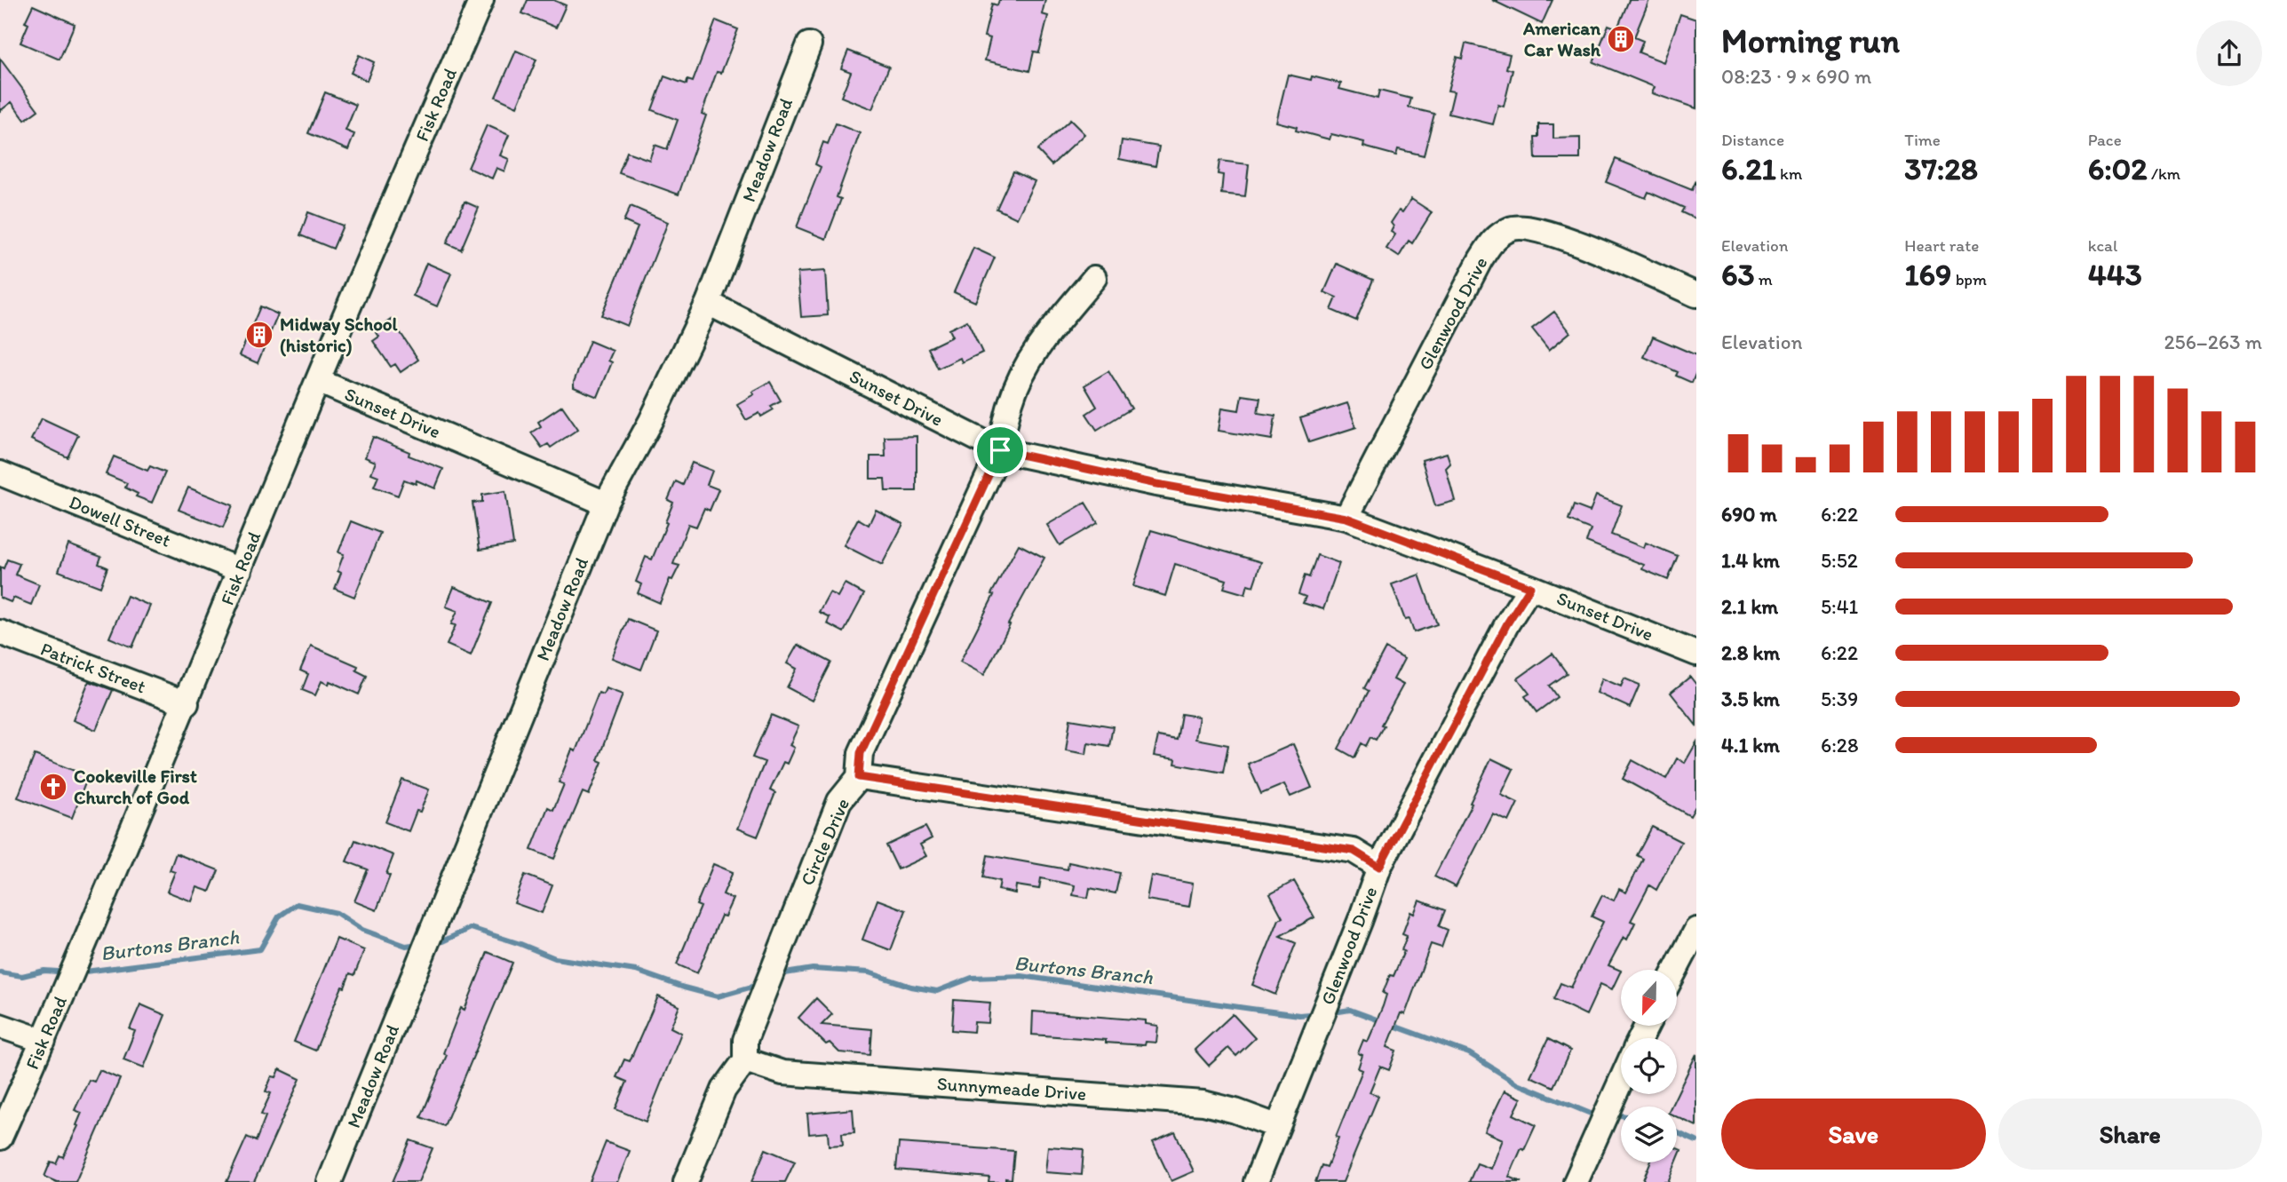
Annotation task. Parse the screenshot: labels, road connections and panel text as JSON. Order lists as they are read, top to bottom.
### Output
{
  "streets": {
    "street": [
      "Fisk Road",
      "Meadow Road",
      "Glenwood Drive",
      "Sunset Drive",
      "Dowell Street",
      "Patrick Street",
      "Circle Drive",
      "Sunnymeade Drive"
    ]
  },
  "crossings": [
    ["Fisk Road", "Sunset Drive"],
    ["Fisk Road", "Dowell Street"],
    ["Fisk Road", "Patrick Street"],
    ["Meadow Road", "Sunset Drive"],
    ["Glenwood Drive", "Sunset Drive"],
    ["Glenwood Drive", "Sunnymeade Drive"],
    ["Sunset Drive", "Circle Drive"],
    ["Circle Drive", "Sunnymeade Drive"]
  ],
  "water": ["Burtons Branch"],
  "places": {
    "building": ["American Car Wash", "Midway School (historic)"],
    "church": ["Cookeville First Church of God"]
  },
  "north": "bottom",
  "page": {
    "heading": ["Morning run", "08:23 · 9 × 690 m"],
    "stats": [
      ["Distance", "6.21 km"],
      ["Time", "37:28"],
      ["Pace", "6:02 /km"],
      ["Elevation", "63 m"],
      ["Heart rate", "169 bpm"],
      ["kcal", "443"]
    ],
    "chart": ["Elevation", "256–263 m"],
    "list": [
      {
        "name": "690 m",
        "note": "6:22"
      },
      {
        "name": "1.4 km",
        "note": "5:52"
      },
      {
        "name": "2.1 km",
        "note": "5:41"
      },
      {
        "name": "2.8 km",
        "note": "6:22"
      },
      {
        "name": "3.5 km",
        "note": "5:39"
      },
      {
        "name": "4.1 km",
        "note": "6:28"
      }
    ],
    "buttons": ["Save", "Share"]
  }
}
